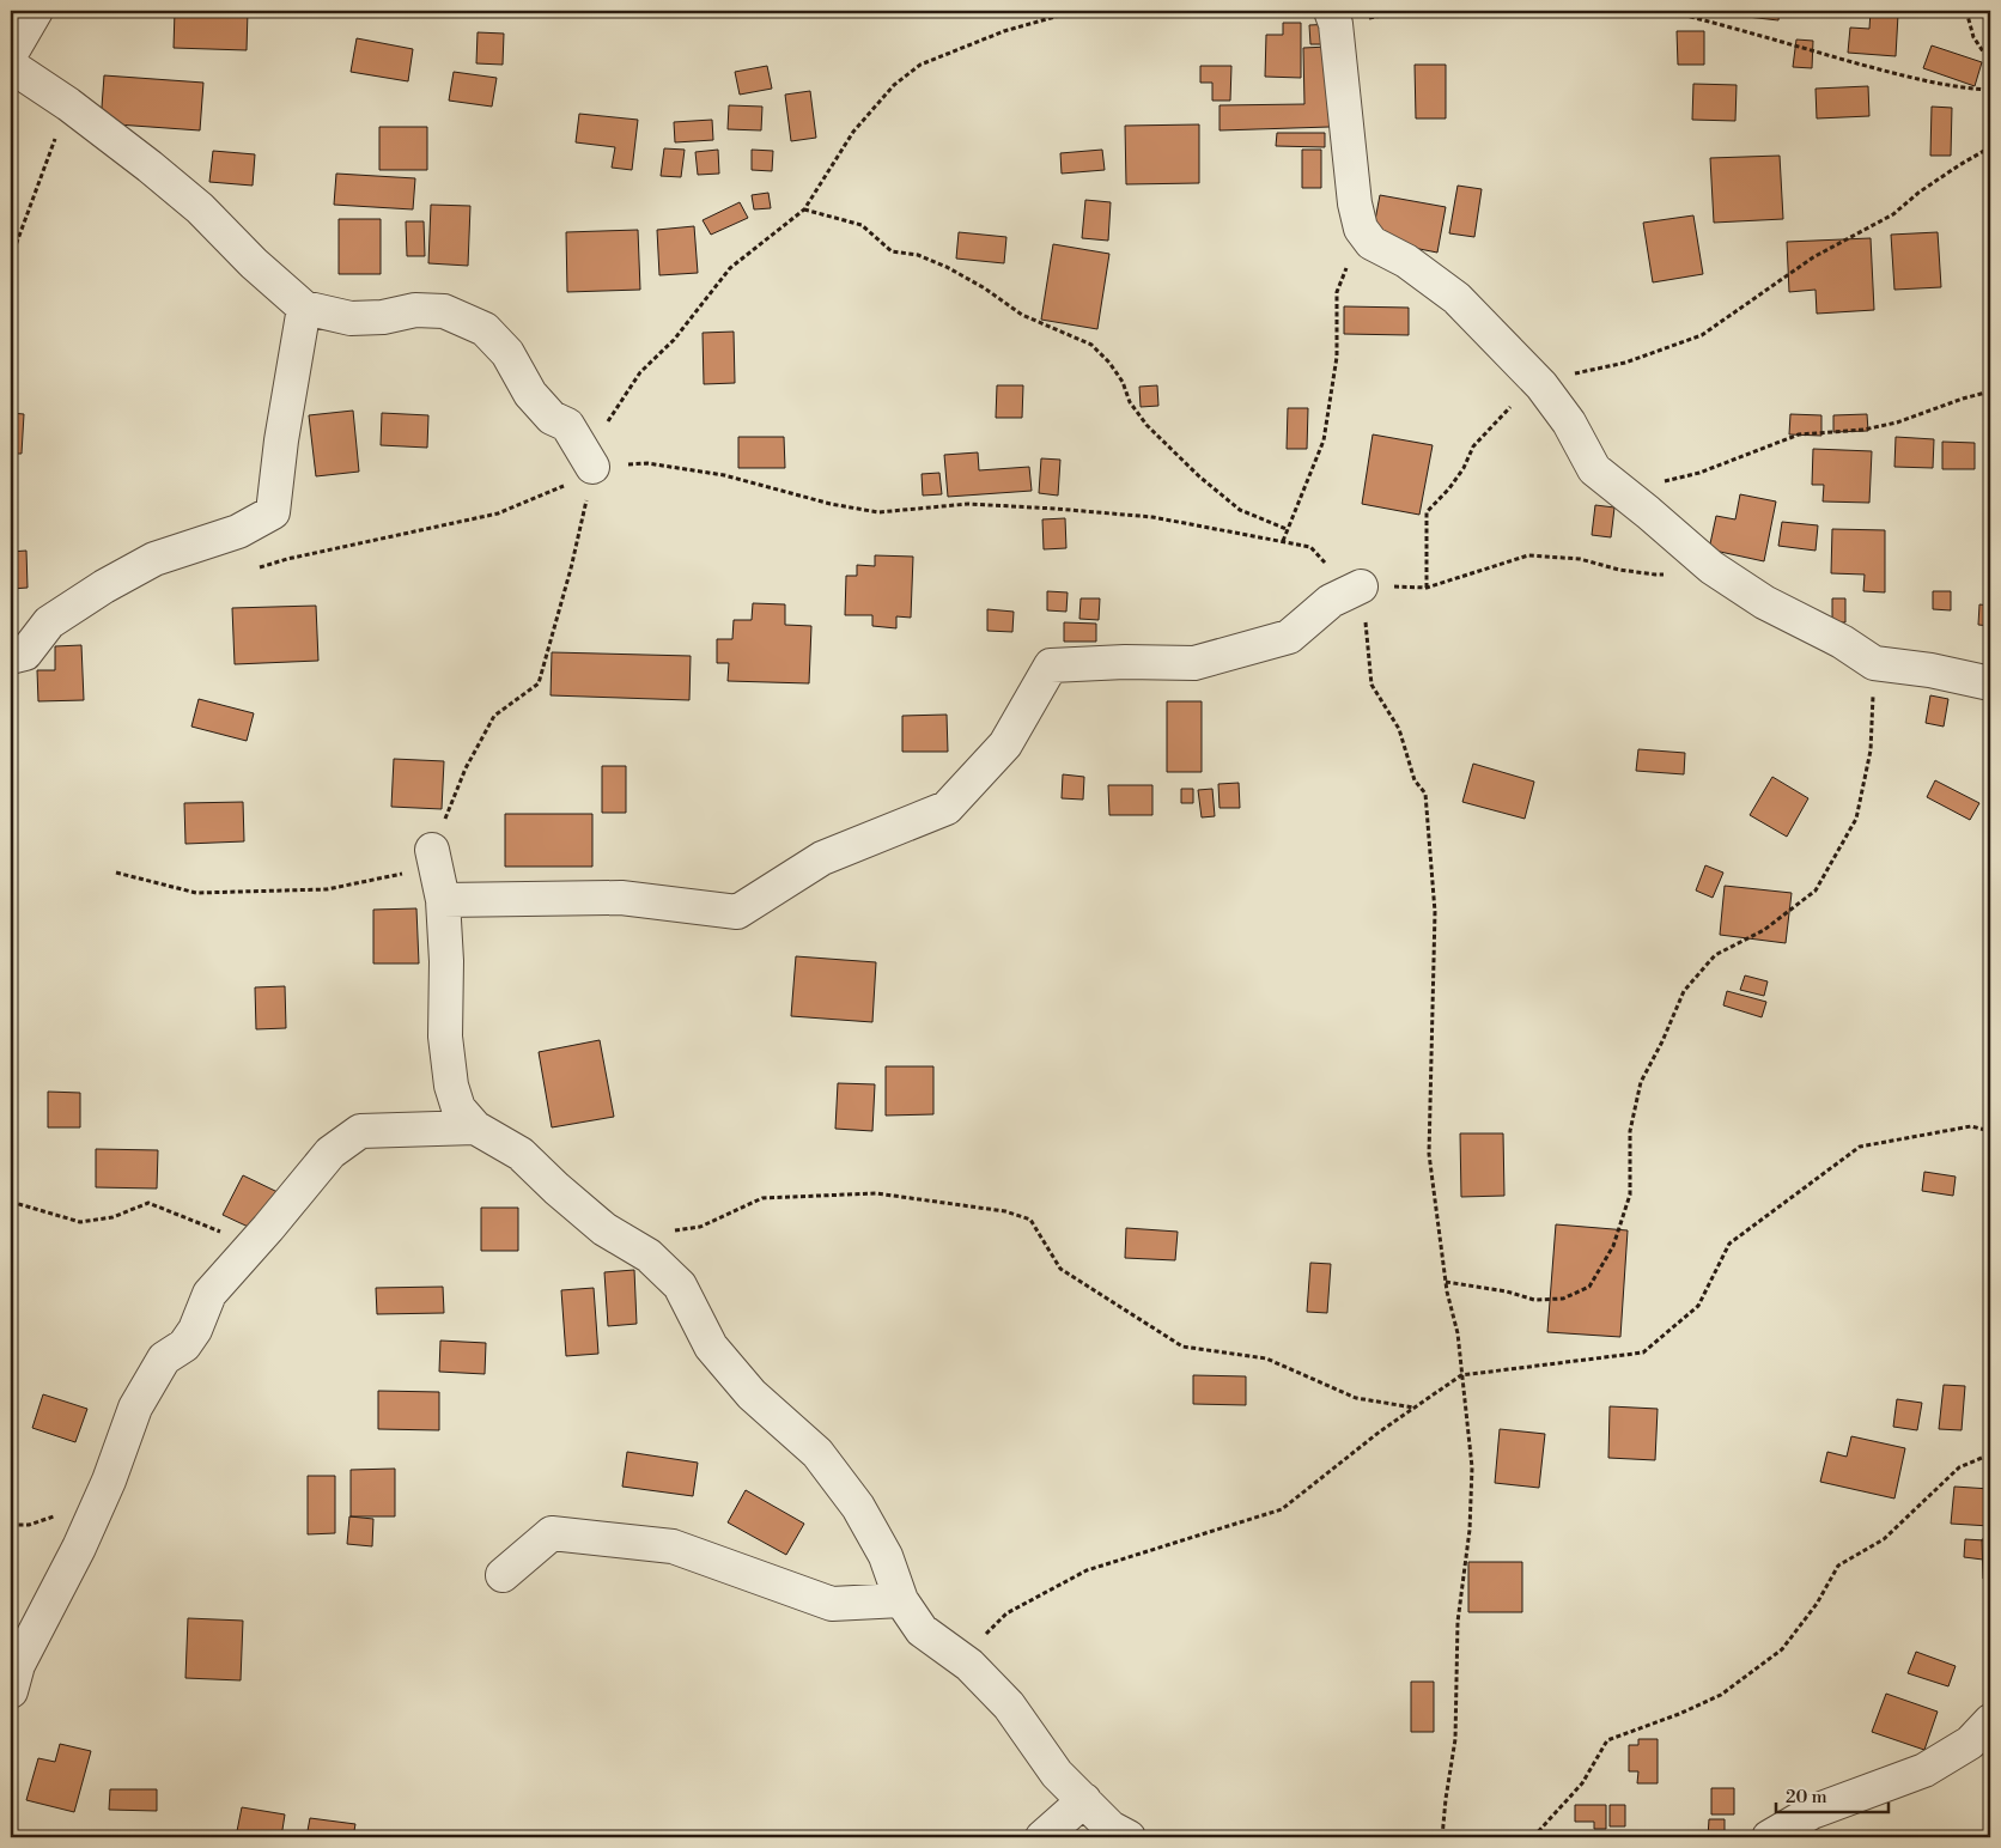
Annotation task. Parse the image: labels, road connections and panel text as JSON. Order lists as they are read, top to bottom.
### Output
{
  "scale_bar": "20 m"
}
